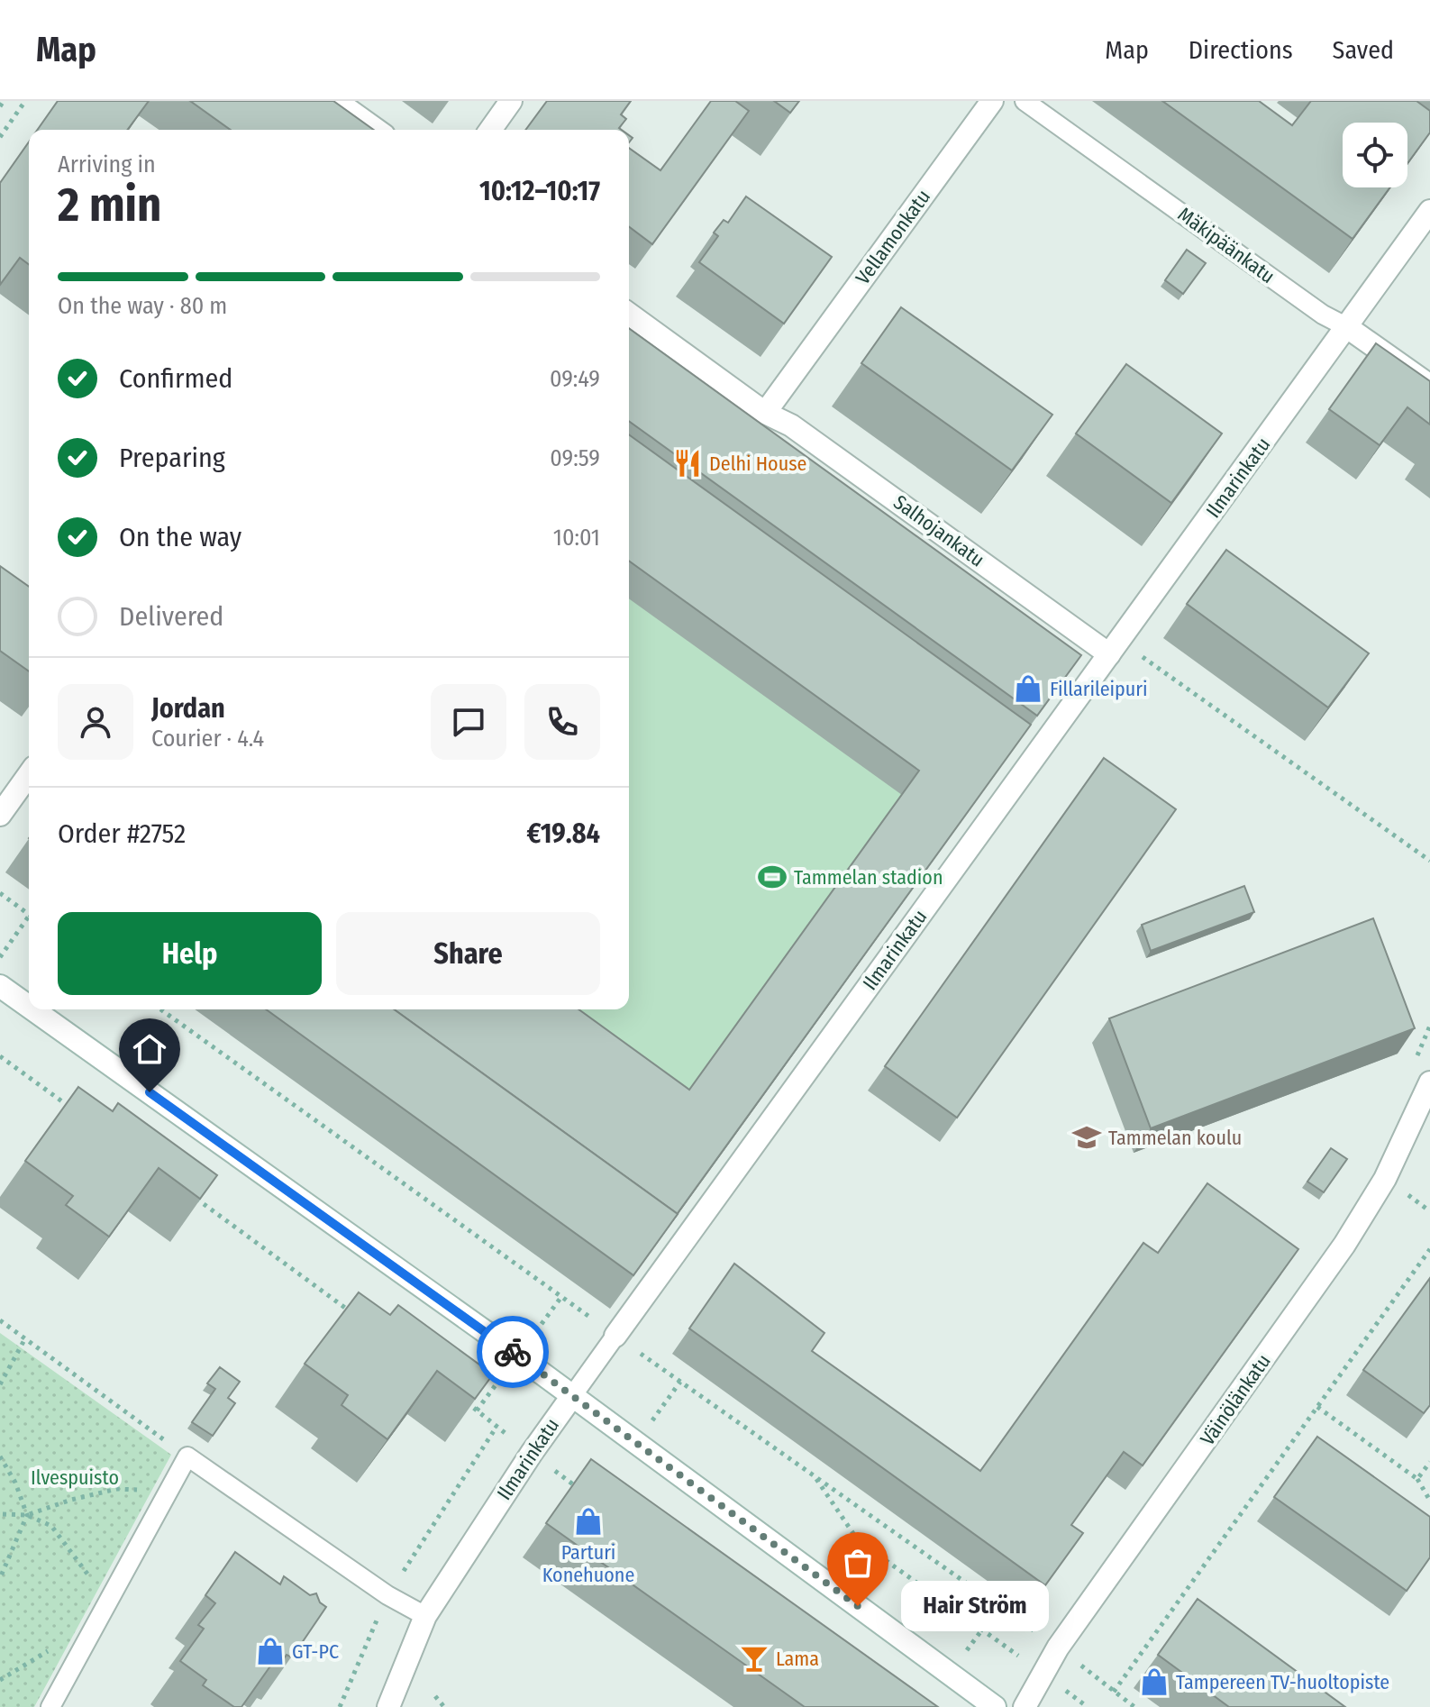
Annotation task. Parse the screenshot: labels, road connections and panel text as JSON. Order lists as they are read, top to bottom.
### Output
{
  "streets": {
    "street": [
      "Vellamonkatu",
      "Mäkipäänkatu",
      "Ilmarinkatu",
      "Salhojankatu",
      "Väinölänkatu"
    ]
  },
  "crossings": [
    ["Vellamonkatu", "Salhojankatu"],
    ["Mäkipäänkatu", "Ilmarinkatu"],
    ["Ilmarinkatu", "Salhojankatu"]
  ],
  "parks": ["Ilvespuisto"],
  "places": {
    "restaurant": ["Delhi House"],
    "shop": [
      "Fillarileipuri",
      "Parturi Konehuone",
      "GT-PC",
      "Tampereen TV-huoltopiste"
    ],
    "sports": ["Tammelan stadion"],
    "school or university": ["Tammelan koulu"],
    "other": ["Hair Ström"],
    "bar": ["Lama"]
  },
  "page": {
    "header": "Map",
    "nav": ["Map", "Directions", "Saved"],
    "heading": ["2 min", "Arriving in", "10:12–10:17"],
    "panel": [
      "Jordan",
      "Courier · 4.4",
      "Order #2752",
      "€19.84"
    ],
    "bar": "On the way · 80 m",
    "list": [
      ["Confirmed", "09:49"],
      ["Preparing", "09:59"],
      ["On the way", "10:01"],
      "Delivered"
    ],
    "buttons": ["Help", "Share"],
    "bubble": "Hair Ström"
  }
}
